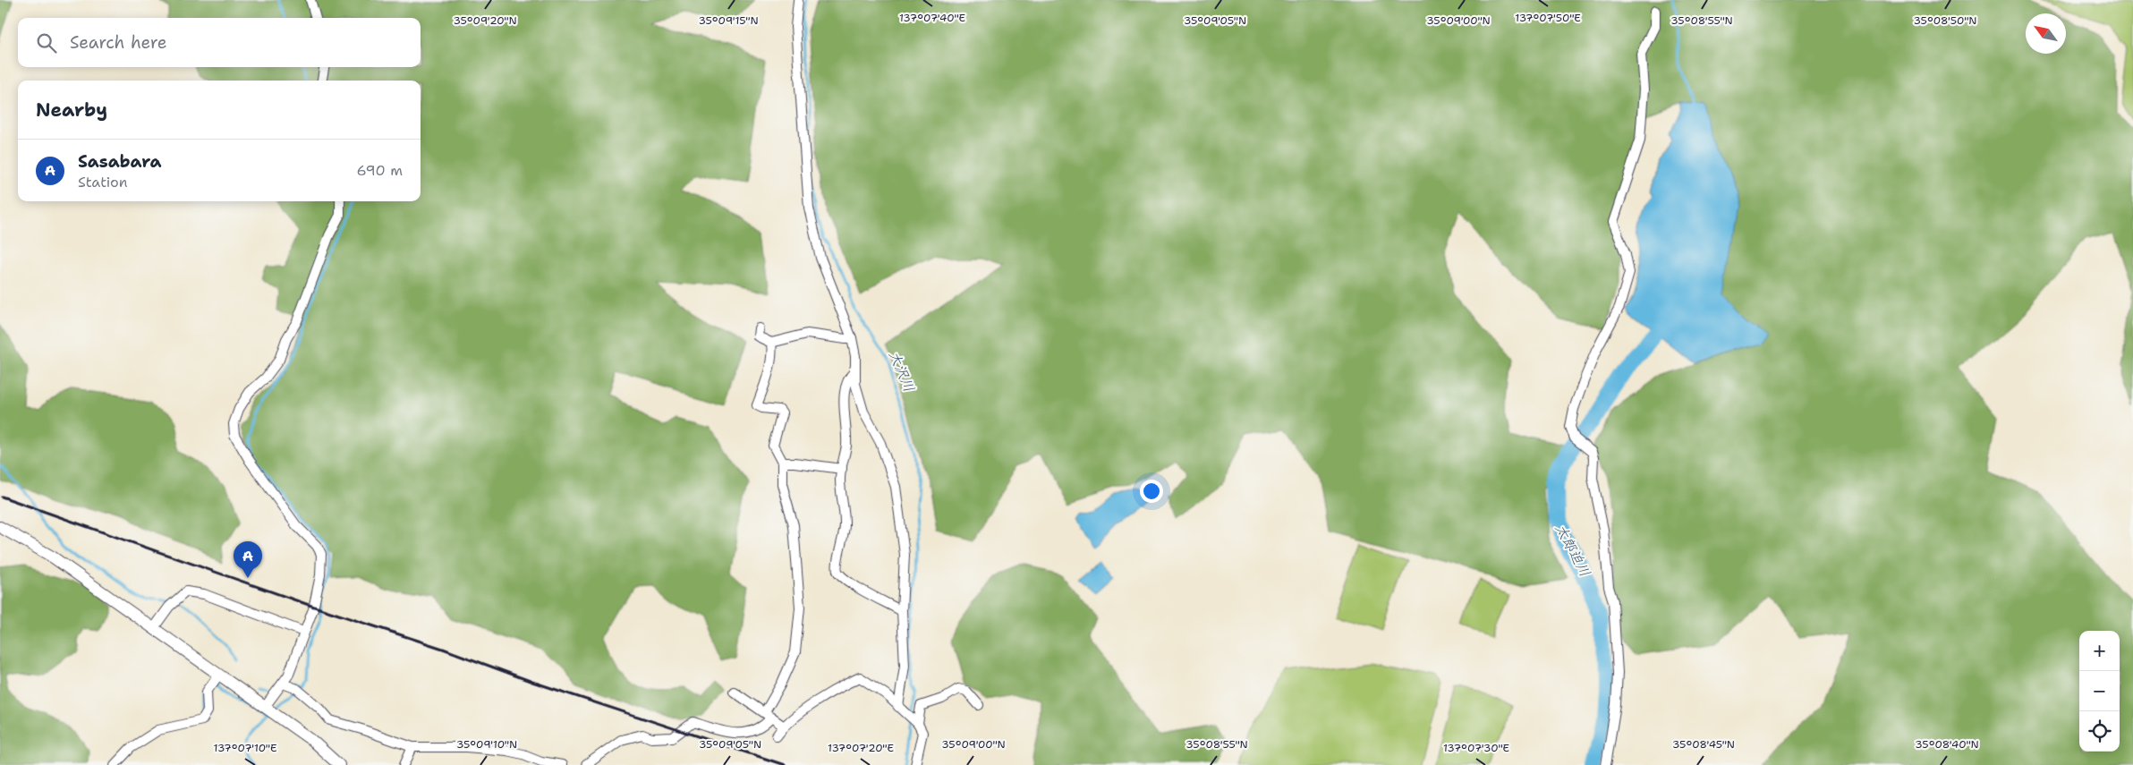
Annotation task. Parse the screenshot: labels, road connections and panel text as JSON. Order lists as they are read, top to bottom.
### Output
{
  "water": ["大沢川", "太郎迫川"],
  "north": "top left",
  "page": {
    "search": "Search here",
    "heading": "Nearby",
    "list": [
      {
        "mark": "A",
        "name": "Sasabara",
        "note": "Station",
        "value": "690 m"
      }
    ],
    "pins": "A",
    "map_buttons": ["+", "−"]
  },
  "coordinates": [
    "137°07'40\"E",
    "137°07'50\"E",
    "35°09'05\"N",
    "35°08'55\"N",
    "35°08'50\"N",
    "35°09'20\"N",
    "35°09'15\"N",
    "35°09'00\"N",
    "35°09'10\"N",
    "35°08'45\"N",
    "35°08'40\"N",
    "137°07'10\"E",
    "137°07'20\"E",
    "137°07'30\"E"
  ]
}
